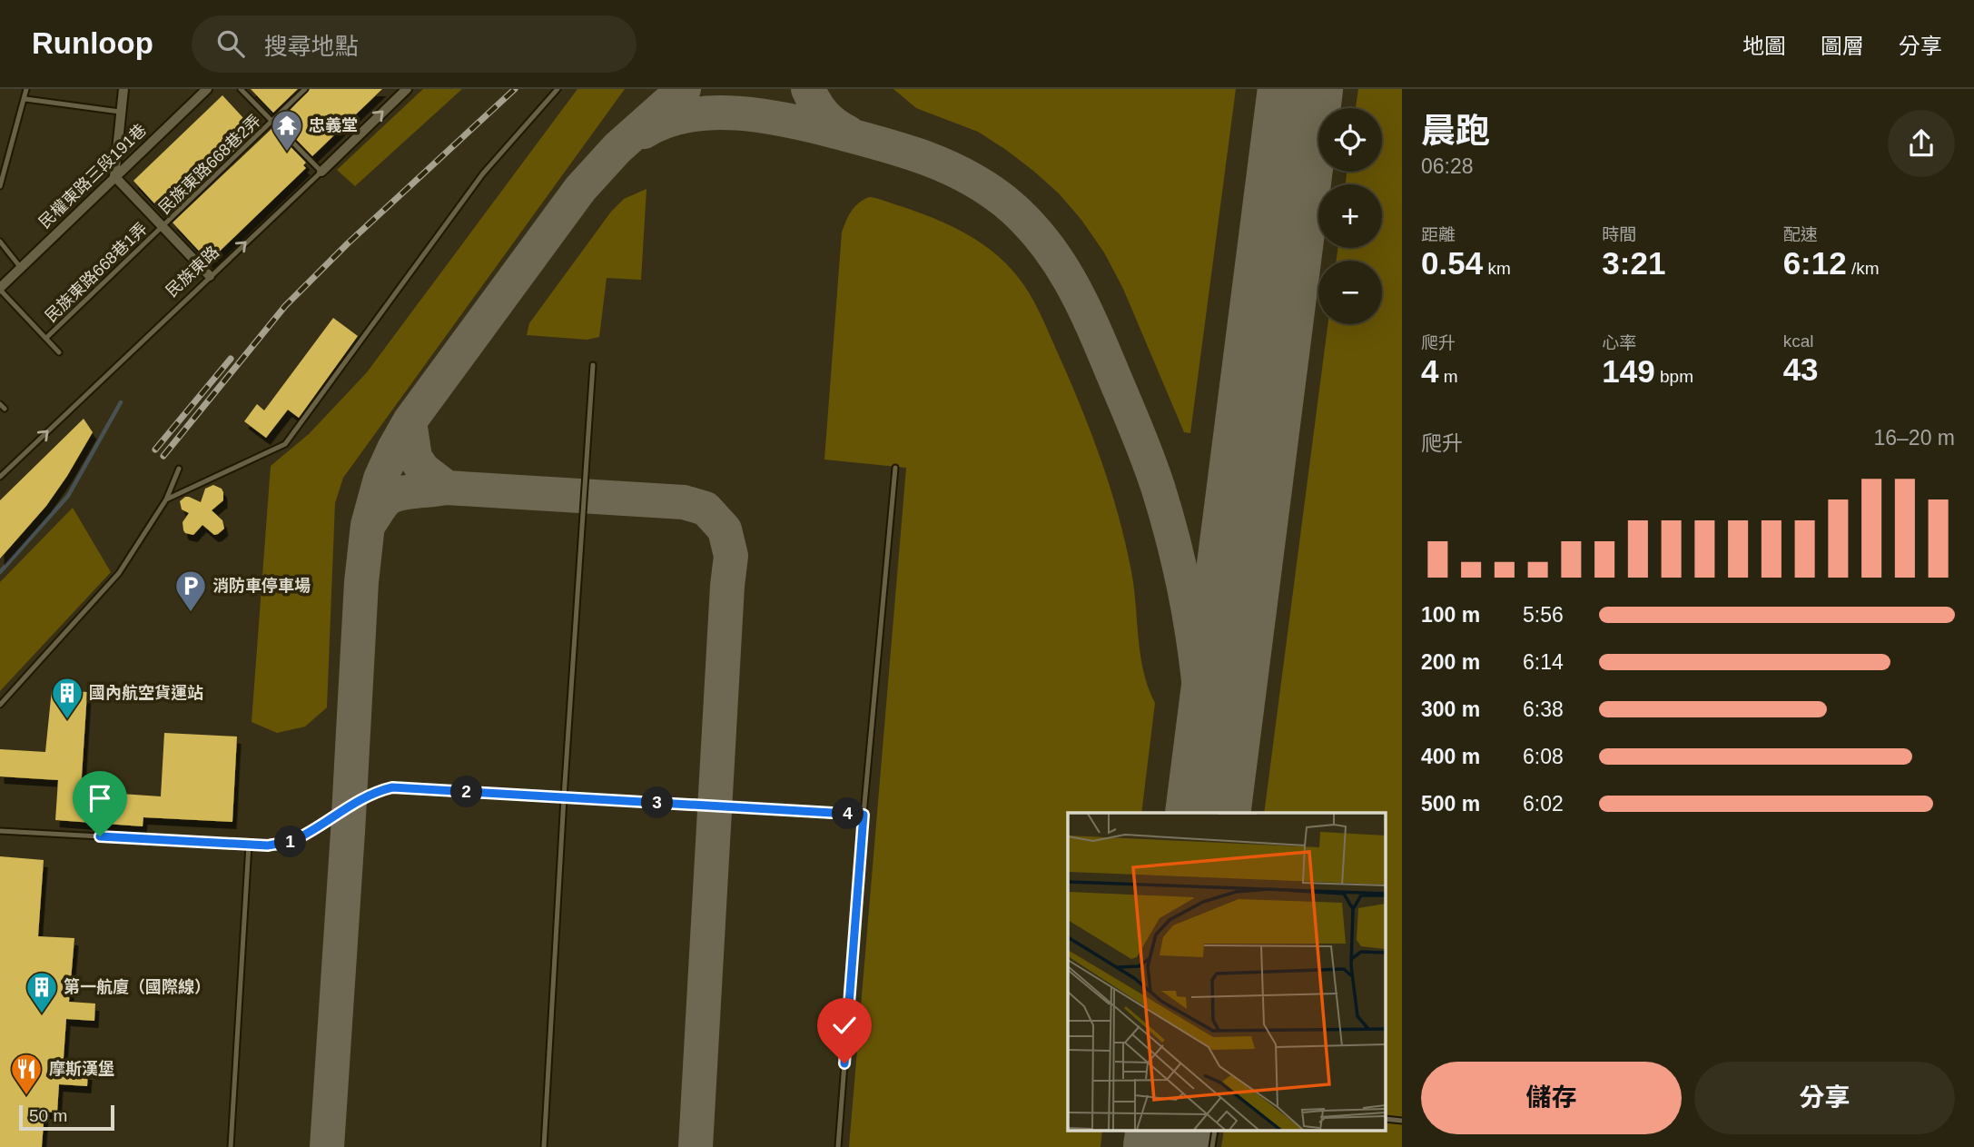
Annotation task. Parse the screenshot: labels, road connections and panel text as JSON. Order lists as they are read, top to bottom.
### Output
{
  "streets": {
    "street": ["民權東路三段191巷", "民族東路"],
    "lane": ["民族東路668巷2弄", "民族東路668巷1弄"]
  },
  "crossings": [
    ["民族東路668巷2弄", "民族東路668巷1弄"]
  ],
  "one_way": ["民族東路"],
  "places": {
    "temple": ["忠義堂"],
    "parking": ["消防車停車場"],
    "building": ["國內航空貨運站", "第一航廈（國際線）"],
    "restaurant": ["摩斯漢堡"]
  },
  "scale_bar": "50 m",
  "page": {
    "header": "Runloop",
    "search": "搜尋地點",
    "nav": ["地圖", "圖層", "分享"],
    "heading": ["晨跑", "06:28"],
    "map_buttons": ["+", "−"],
    "stats": [
      ["距離", "0.54 km"],
      ["時間", "3:21"],
      ["配速", "6:12 /km"],
      ["爬升", "4 m"],
      ["心率", "149 bpm"],
      ["kcal", "43"]
    ],
    "chart": ["爬升", "16–20 m"],
    "list": [
      {
        "name": "100 m",
        "note": "5:56"
      },
      {
        "name": "200 m",
        "note": "6:14"
      },
      {
        "name": "300 m",
        "note": "6:38"
      },
      {
        "name": "400 m",
        "note": "6:08"
      },
      {
        "name": "500 m",
        "note": "6:02"
      }
    ],
    "pins": [
      "2",
      "3",
      "4",
      "1"
    ],
    "buttons": ["儲存", "分享"],
    "scale": "50 m"
  }
}
